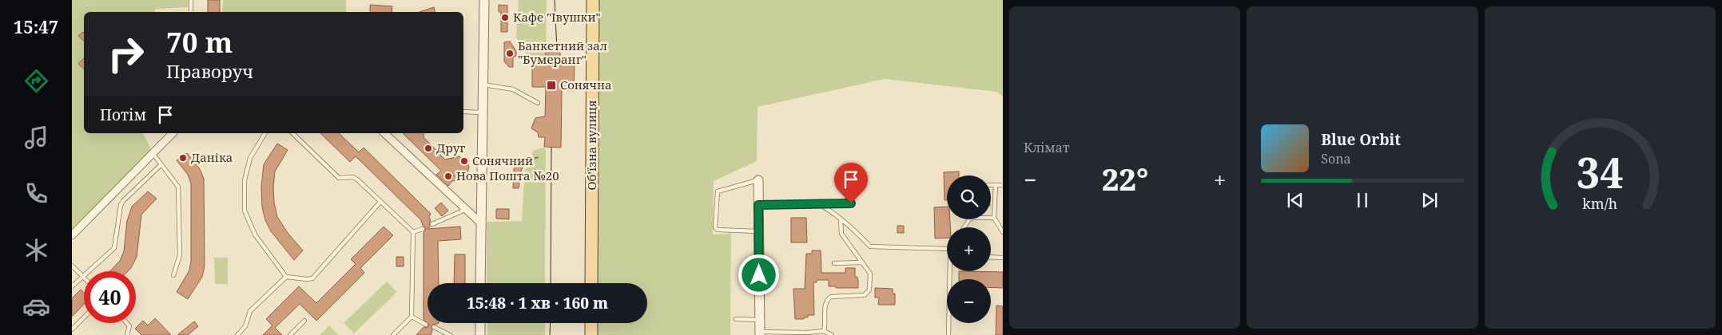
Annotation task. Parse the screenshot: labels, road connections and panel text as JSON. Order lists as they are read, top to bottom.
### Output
{
  "streets": {
    "main road": ["Обʼїзна вулиця"]
  },
  "places": {
    "other": [
      "Кафе \"Івушки\"",
      "Банкетний зал \"Бумеранг\"",
      "Друг",
      "Даніка",
      "Сонячний",
      "Нова Пошта №20"
    ],
    "transit": ["Сонячна"]
  },
  "page": {
    "tabs": "15:47",
    "tile": "Клімат",
    "turn": ["70 m", "Праворуч"],
    "then": "Потім",
    "song": ["Blue Orbit", "Sona"],
    "heat": ["−", "22°", "+"],
    "map_buttons": ["+", "−"],
    "limit": "40",
    "trip": "15:48 · 1 хв · 160 m",
    "gauge": ["34", "km/h"]
  }
}
